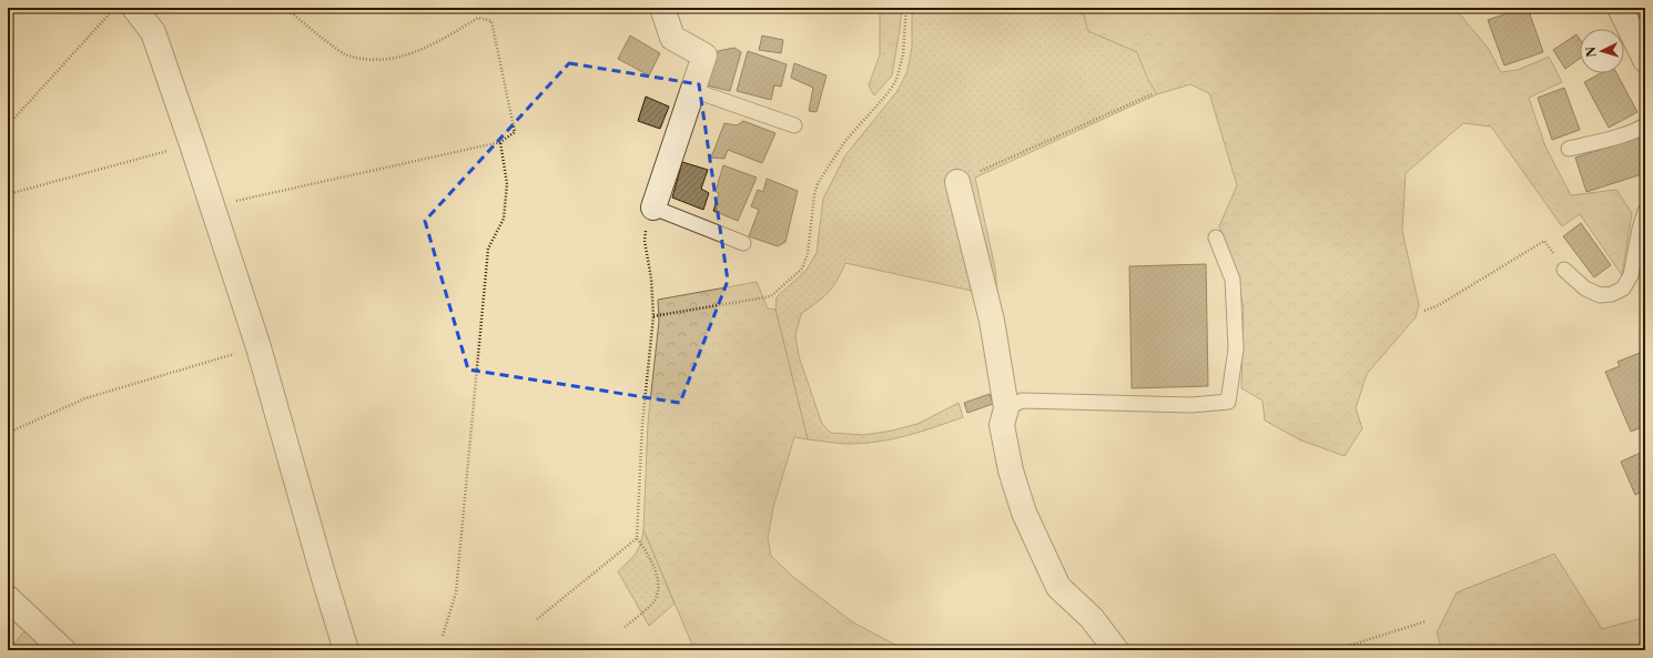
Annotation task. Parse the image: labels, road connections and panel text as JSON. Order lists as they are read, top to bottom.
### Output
{
  "north": "left"
}
